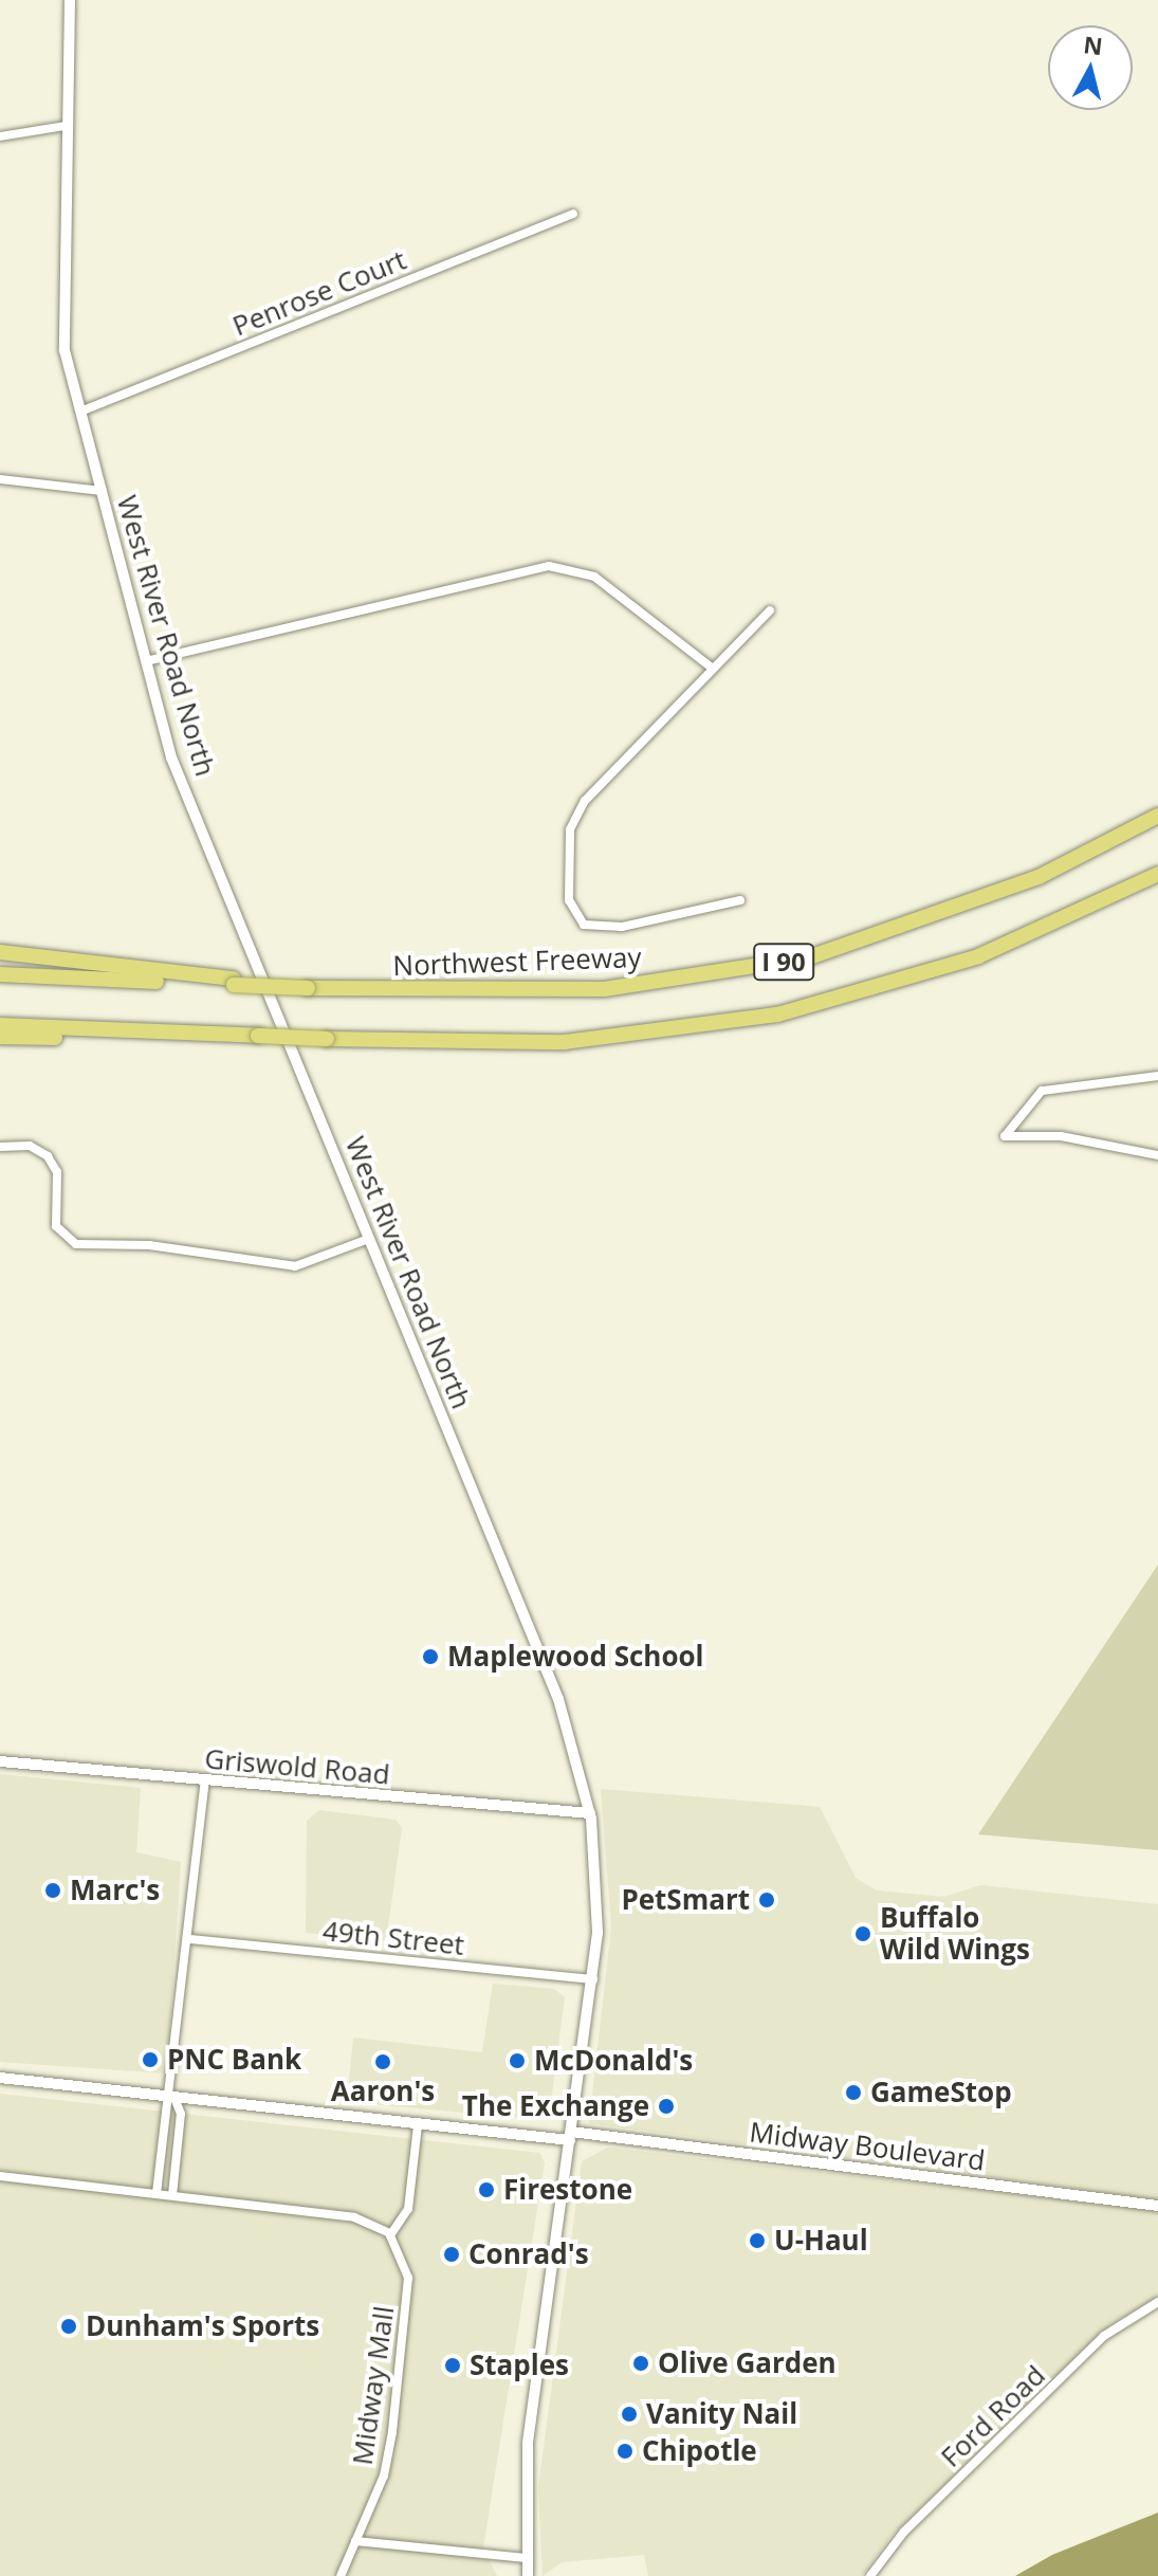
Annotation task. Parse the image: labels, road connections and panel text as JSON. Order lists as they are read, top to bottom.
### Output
{
  "streets": {
    "highway": ["Northwest Freeway", "I 90"],
    "street": [
      "Penrose Court",
      "West River Road North",
      "Griswold Road",
      "49th Street",
      "Midway Boulevard",
      "Midway Mall",
      "Ford Road"
    ]
  },
  "crossings": [
    ["Penrose Court", "West River Road North"],
    ["West River Road North", "Griswold Road"],
    ["West River Road North", "49th Street"],
    ["West River Road North", "Midway Boulevard"]
  ],
  "places": [
    "Maplewood School",
    "Marc's",
    "PetSmart",
    "Buffalo Wild Wings",
    "PNC Bank",
    "McDonald's",
    "Aaron's",
    "GameStop",
    "The Exchange",
    "Firestone",
    "U-Haul",
    "Conrad's",
    "Dunham's Sports",
    "Olive Garden",
    "Staples",
    "Vanity Nail",
    "Chipotle"
  ],
  "north": "top"
}
